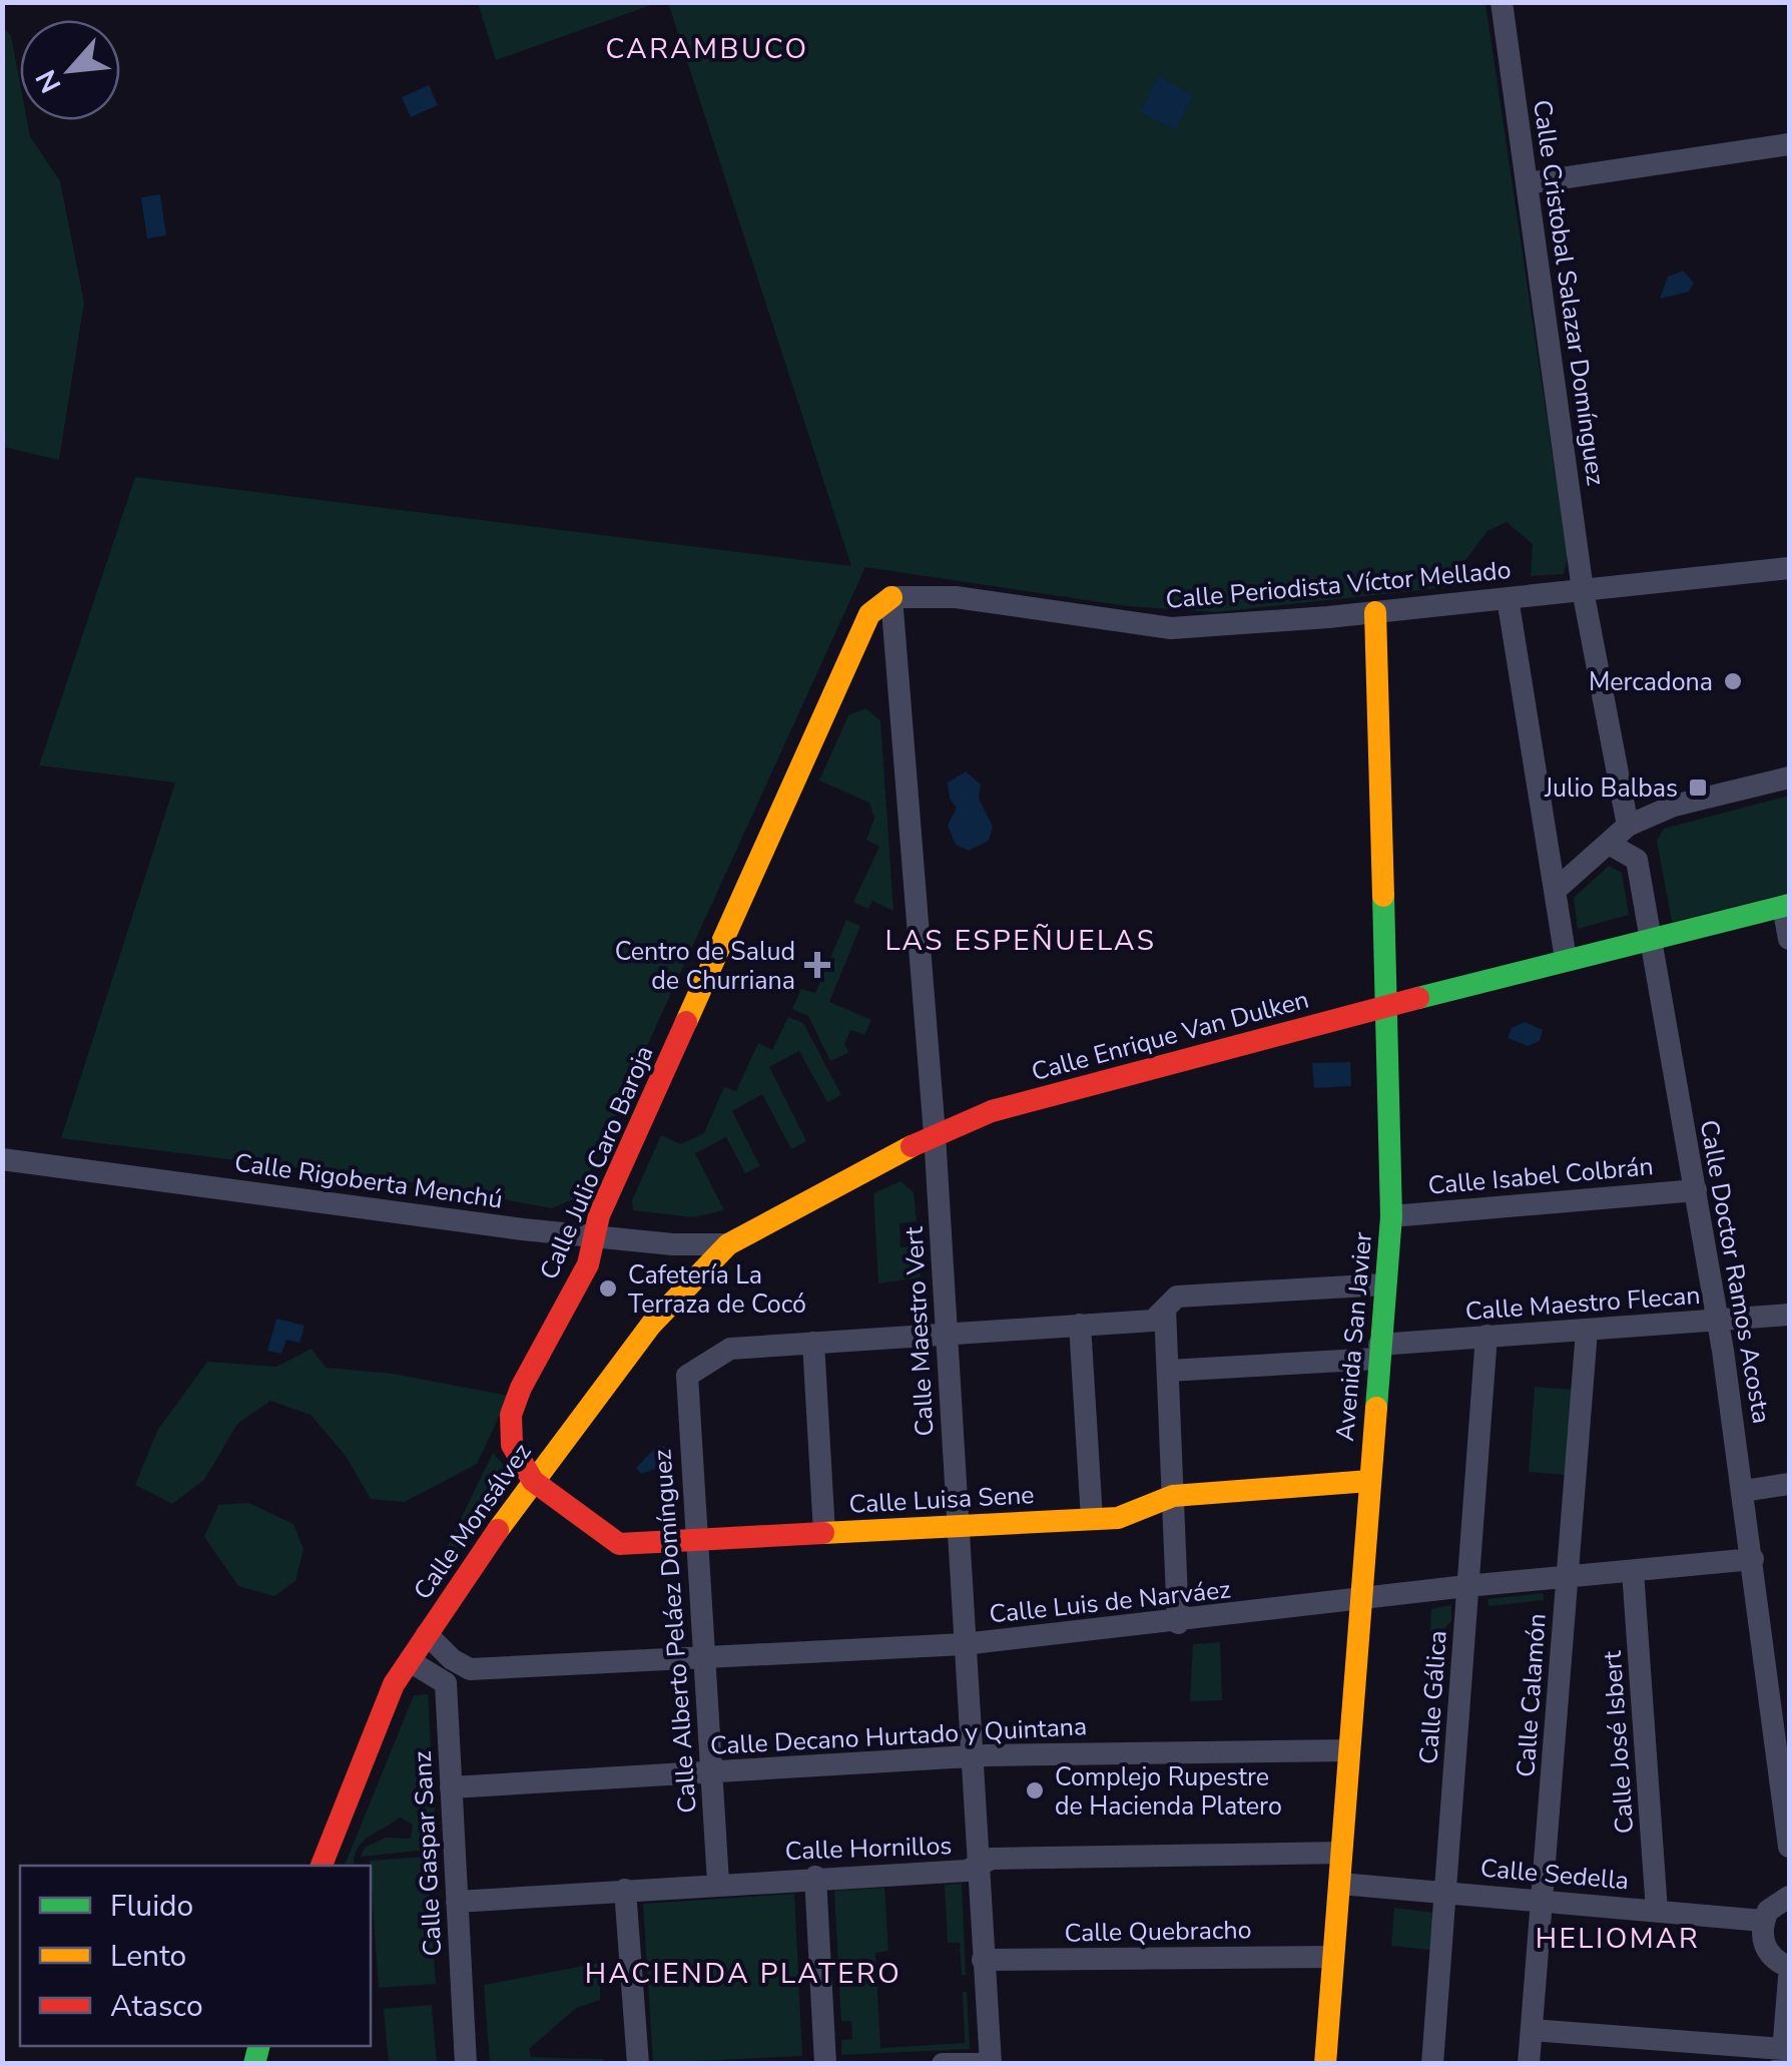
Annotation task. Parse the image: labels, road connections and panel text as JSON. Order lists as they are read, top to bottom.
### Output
{
  "streets": {
    "street": [
      "Calle Cristobal Salazar Domínguez",
      "Calle Periodista Víctor Mellado",
      "Calle Enrique Van Dulken",
      "Calle Julio Caro Baroja",
      "Calle Isabel Colbrán",
      "Calle Rigoberta Menchú",
      "Calle Doctor Ramos Acosta",
      "Calle Maestro Flecan",
      "Calle Maestro Vert",
      "Avenida San Javier",
      "Calle Luisa Sene",
      "Calle Monsálvez",
      "Calle Luis de Narváez",
      "Calle Alberto Peláez Domínguez",
      "Calle Calamón",
      "Calle Gálica",
      "Calle Decano Hurtado y Quintana",
      "Calle José Isbert",
      "Calle Hornillos",
      "Calle Gaspar Sanz",
      "Calle Sedella",
      "Calle Quebracho"
    ]
  },
  "crossings": [
    ["Calle Cristobal Salazar Domínguez", "Calle Periodista Víctor Mellado"],
    ["Calle Periodista Víctor Mellado", "Calle Julio Caro Baroja"],
    ["Calle Periodista Víctor Mellado", "Calle Maestro Vert"],
    ["Calle Periodista Víctor Mellado", "Avenida San Javier"],
    ["Calle Enrique Van Dulken", "Calle Rigoberta Menchú"],
    ["Calle Enrique Van Dulken", "Calle Doctor Ramos Acosta"],
    ["Calle Enrique Van Dulken", "Calle Maestro Vert"],
    ["Calle Enrique Van Dulken", "Avenida San Javier"],
    ["Calle Enrique Van Dulken", "Calle Monsálvez"],
    ["Calle Julio Caro Baroja", "Calle Rigoberta Menchú"],
    ["Calle Julio Caro Baroja", "Calle Maestro Vert"],
    ["Calle Julio Caro Baroja", "Calle Luisa Sene"],
    ["Calle Julio Caro Baroja", "Calle Monsálvez"],
    ["Calle Isabel Colbrán", "Calle Doctor Ramos Acosta"],
    ["Calle Isabel Colbrán", "Avenida San Javier"],
    ["Calle Rigoberta Menchú", "Calle Monsálvez"],
    ["Calle Doctor Ramos Acosta", "Calle Maestro Flecan"],
    ["Calle Doctor Ramos Acosta", "Calle Luis de Narváez"],
    ["Calle Maestro Flecan", "Avenida San Javier"],
    ["Calle Maestro Flecan", "Calle Calamón"],
    ["Calle Maestro Flecan", "Calle Gálica"],
    ["Calle Maestro Vert", "Calle Luisa Sene"],
    ["Calle Maestro Vert", "Calle Luis de Narváez"],
    ["Calle Maestro Vert", "Calle Decano Hurtado y Quintana"],
    ["Calle Maestro Vert", "Calle Hornillos"],
    ["Calle Maestro Vert", "Calle Quebracho"],
    ["Avenida San Javier", "Calle Luisa Sene"],
    ["Avenida San Javier", "Calle Luis de Narváez"],
    ["Avenida San Javier", "Calle Decano Hurtado y Quintana"],
    ["Avenida San Javier", "Calle Hornillos"],
    ["Avenida San Javier", "Calle Sedella"],
    ["Avenida San Javier", "Calle Quebracho"],
    ["Calle Luisa Sene", "Calle Monsálvez"],
    ["Calle Luisa Sene", "Calle Alberto Peláez Domínguez"],
    ["Calle Luis de Narváez", "Calle Alberto Peláez Domínguez"],
    ["Calle Luis de Narváez", "Calle Calamón"],
    ["Calle Luis de Narváez", "Calle Gálica"],
    ["Calle Luis de Narváez", "Calle José Isbert"],
    ["Calle Luis de Narváez", "Calle Gaspar Sanz"],
    ["Calle Alberto Peláez Domínguez", "Calle Decano Hurtado y Quintana"],
    ["Calle Alberto Peláez Domínguez", "Calle Hornillos"],
    ["Calle Calamón", "Calle Sedella"],
    ["Calle Gálica", "Calle Sedella"],
    ["Calle Decano Hurtado y Quintana", "Calle Gaspar Sanz"],
    ["Calle José Isbert", "Calle Sedella"],
    ["Calle Hornillos", "Calle Gaspar Sanz"]
  ],
  "districts": [
    "CARAMBUCO",
    "LAS ESPEÑUELAS",
    "HELIOMAR",
    "HACIENDA PLATERO"
  ],
  "places": {
    "other": ["Mercadona", "Cafetería La Terraza de Cocó", "Complejo Rupestre de Hacienda Platero"],
    "transit": ["Julio Balbas"],
    "health": ["Centro de Salud de Churriana"]
  },
  "legend": ["Fluido", "Lento", "Atasco"],
  "north": "bottom left"
}
